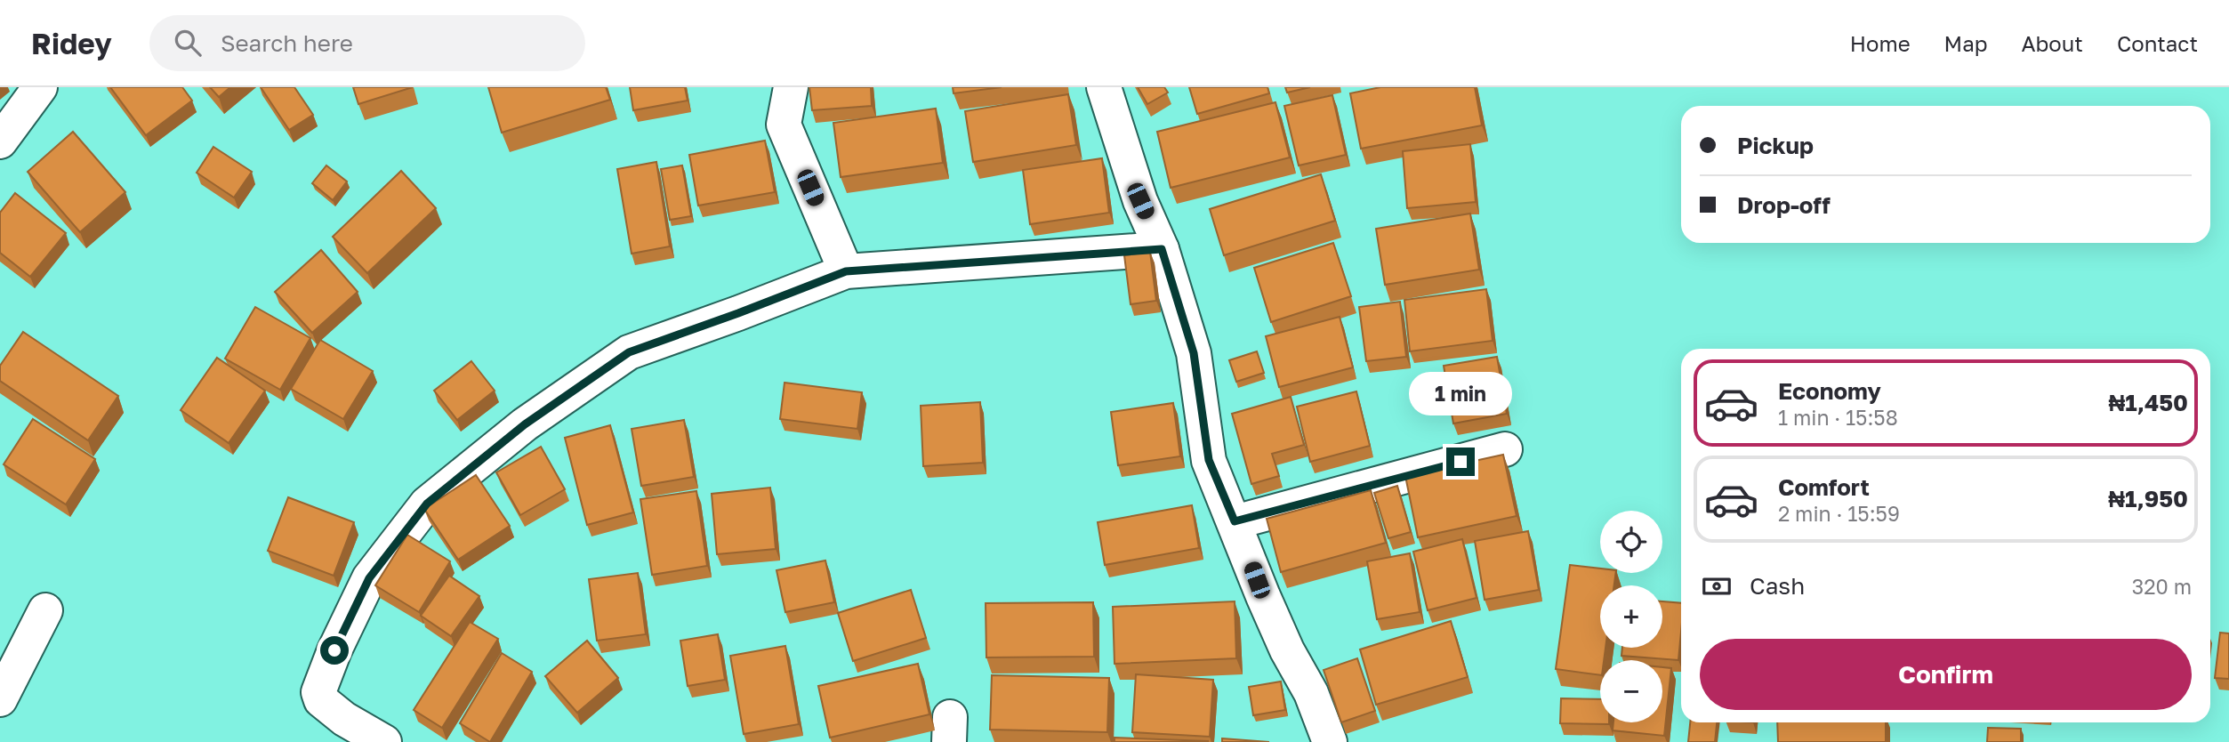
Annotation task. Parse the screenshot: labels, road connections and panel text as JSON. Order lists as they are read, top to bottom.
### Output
{
  "page": {
    "header": "Ridey",
    "search": "Search here",
    "nav": [
      "Home",
      "Map",
      "About",
      "Contact"
    ],
    "banner": ["Pickup", "Drop-off"],
    "list": [
      {
        "name": "Economy",
        "note": "1 min · 15:58",
        "value": "₦1,450"
      },
      {
        "name": "Comfort",
        "note": "2 min · 15:59",
        "value": "₦1,950"
      }
    ],
    "bubble": "1 min",
    "map_buttons": ["+", "−"],
    "pay": ["Cash", "320 m"],
    "buttons": "Confirm"
  }
}
